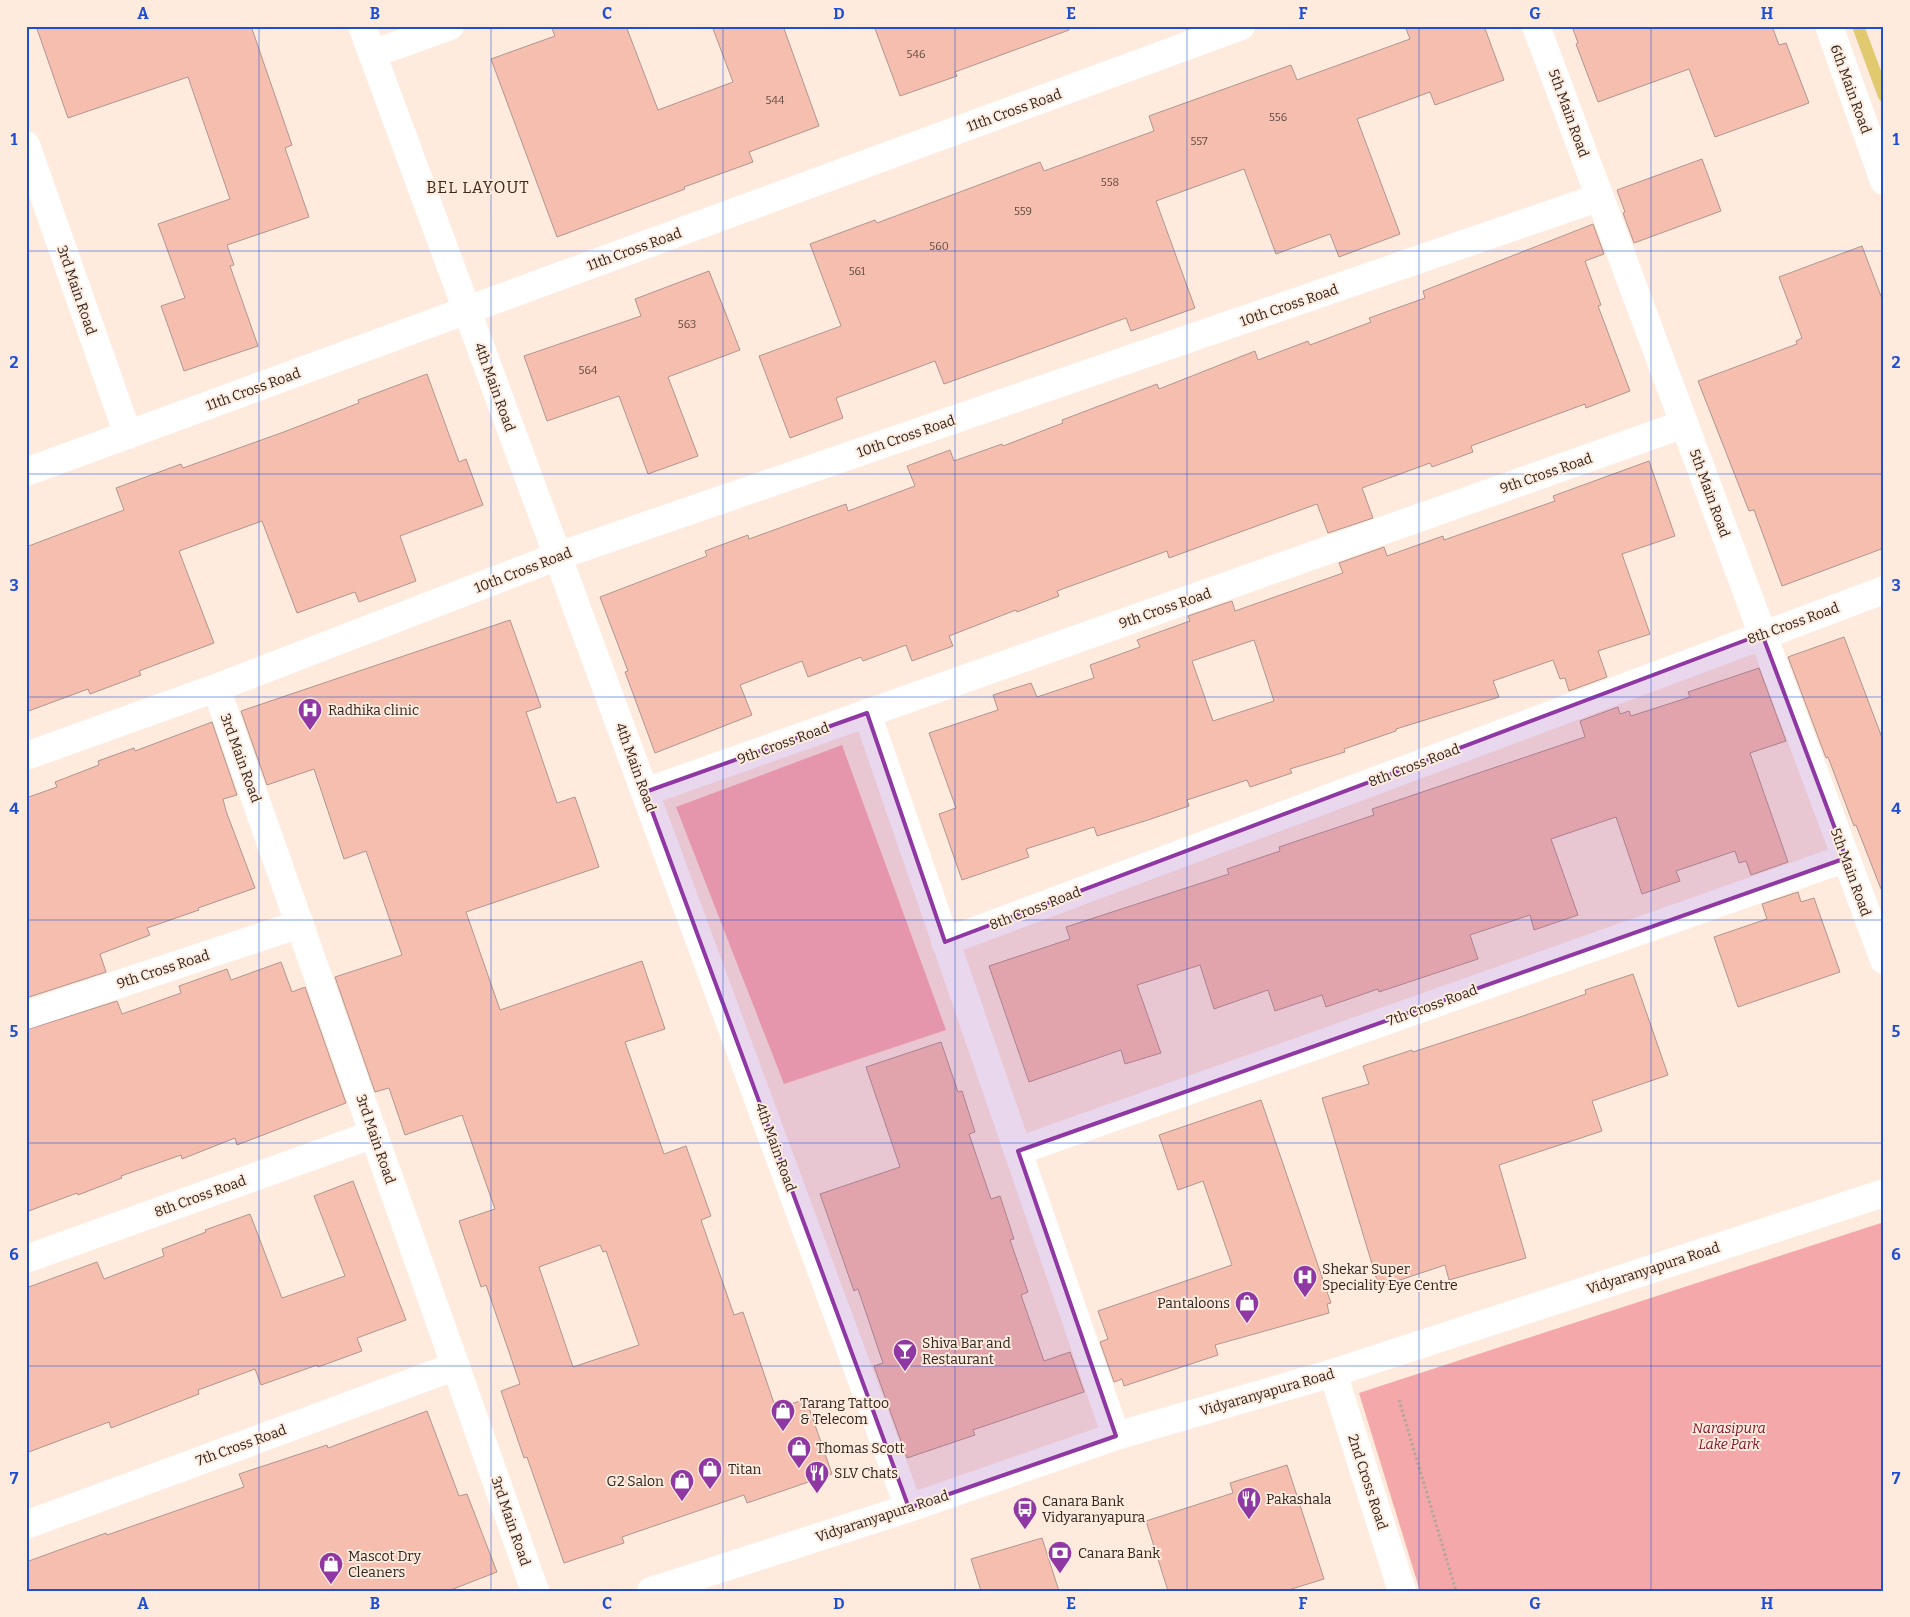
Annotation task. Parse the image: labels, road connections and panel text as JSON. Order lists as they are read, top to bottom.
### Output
{
  "streets": {
    "street": [
      "6th Main Road",
      "11th Cross Road",
      "5th Main Road",
      "3rd Main Road",
      "10th Cross Road",
      "4th Main Road",
      "9th Cross Road",
      "8th Cross Road",
      "7th Cross Road",
      "Vidyaranyapura Road",
      "2nd Cross Road"
    ]
  },
  "crossings": [
    ["11th Cross Road", "3rd Main Road"],
    ["11th Cross Road", "4th Main Road"],
    ["5th Main Road", "10th Cross Road"],
    ["5th Main Road", "9th Cross Road"],
    ["5th Main Road", "8th Cross Road"],
    ["5th Main Road", "7th Cross Road"],
    ["3rd Main Road", "10th Cross Road"],
    ["3rd Main Road", "9th Cross Road"],
    ["3rd Main Road", "8th Cross Road"],
    ["3rd Main Road", "7th Cross Road"],
    ["10th Cross Road", "4th Main Road"],
    ["4th Main Road", "9th Cross Road"],
    ["4th Main Road", "Vidyaranyapura Road"],
    ["Vidyaranyapura Road", "2nd Cross Road"]
  ],
  "districts": ["BEL LAYOUT"],
  "parks": ["Narasipura Lake Park"],
  "places": {
    "hospital": ["Radhika clinic", "Shekar Super Speciality Eye Centre"],
    "shop": [
      "Pantaloons",
      "Tarang Tattoo & Telecom",
      "Thomas Scott",
      "Titan",
      "G2 Salon",
      "Mascot Dry Cleaners"
    ],
    "bar": ["Shiva Bar and Restaurant"],
    "restaurant": ["SLV Chats", "Pakashala"],
    "bus stop": ["Canara Bank Vidyaranyapura"],
    "bank": ["Canara Bank"]
  },
  "house_numbers": [
    "546",
    "544",
    "556",
    "557",
    "558",
    "559",
    "560",
    "561",
    "563",
    "564"
  ],
  "grid": {
    "columns": [
      "A",
      "B",
      "C",
      "D",
      "E",
      "F",
      "G",
      "H"
    ],
    "rows": [
      "1",
      "2",
      "3",
      "4",
      "5",
      "6",
      "7"
    ]
  }
}
